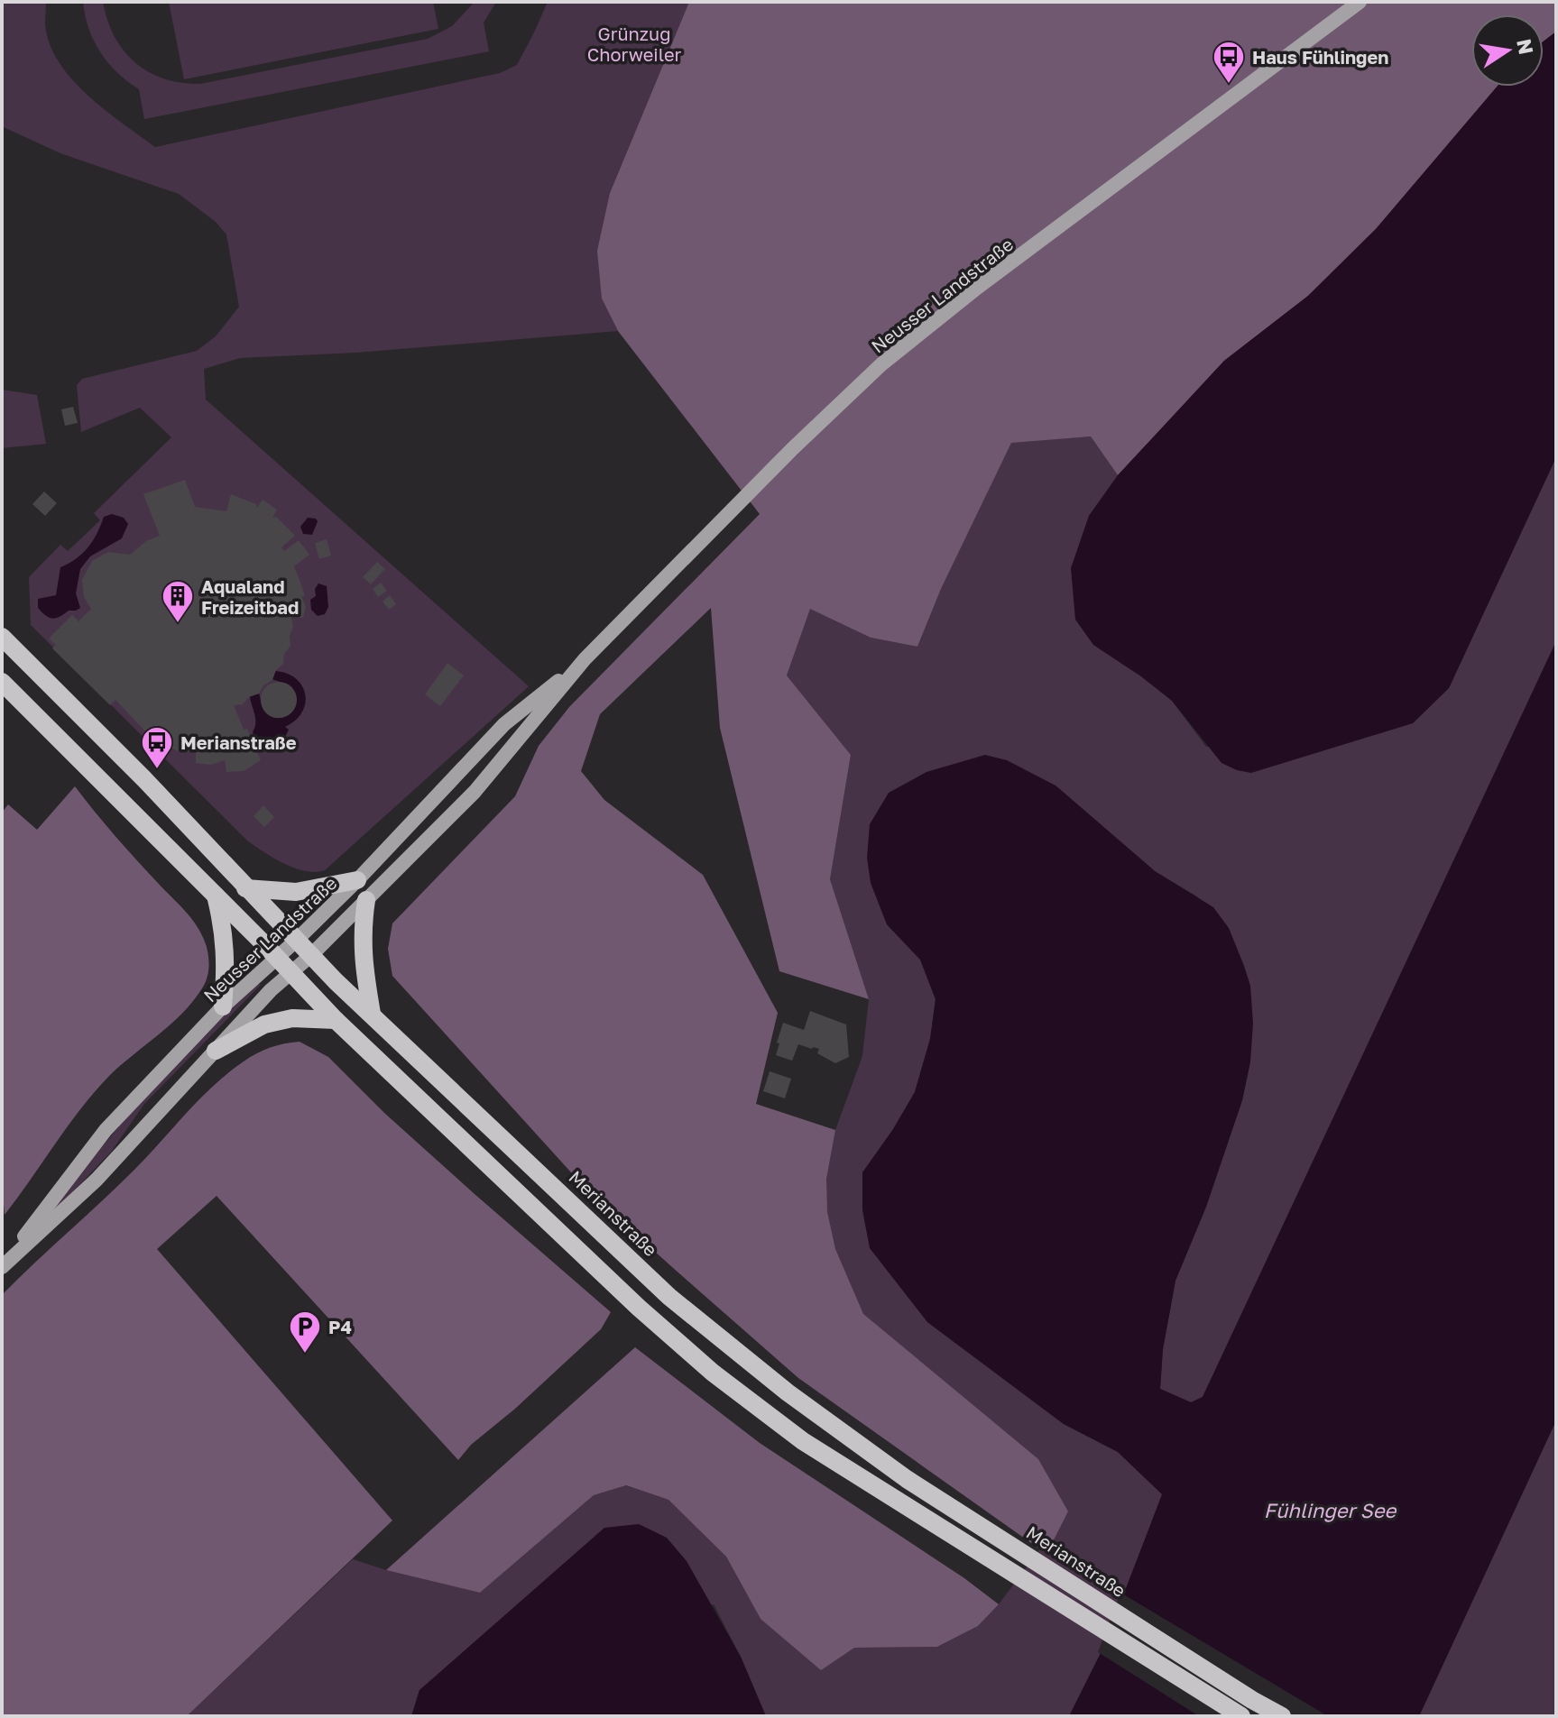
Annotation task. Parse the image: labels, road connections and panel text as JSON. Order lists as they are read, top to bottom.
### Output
{
  "streets": {
    "main road": ["Neusser Landstraße", "Merianstraße"]
  },
  "crossings": [
    ["Neusser Landstraße", "Merianstraße"]
  ],
  "water": ["Fühlinger See"],
  "parks": ["Grünzug Chorweiler"],
  "places": {
    "bus stop": ["Haus Fühlingen", "Merianstraße"],
    "building": ["Aqualand Freizeitbad"],
    "parking": ["P4"]
  },
  "north": "right"
}
